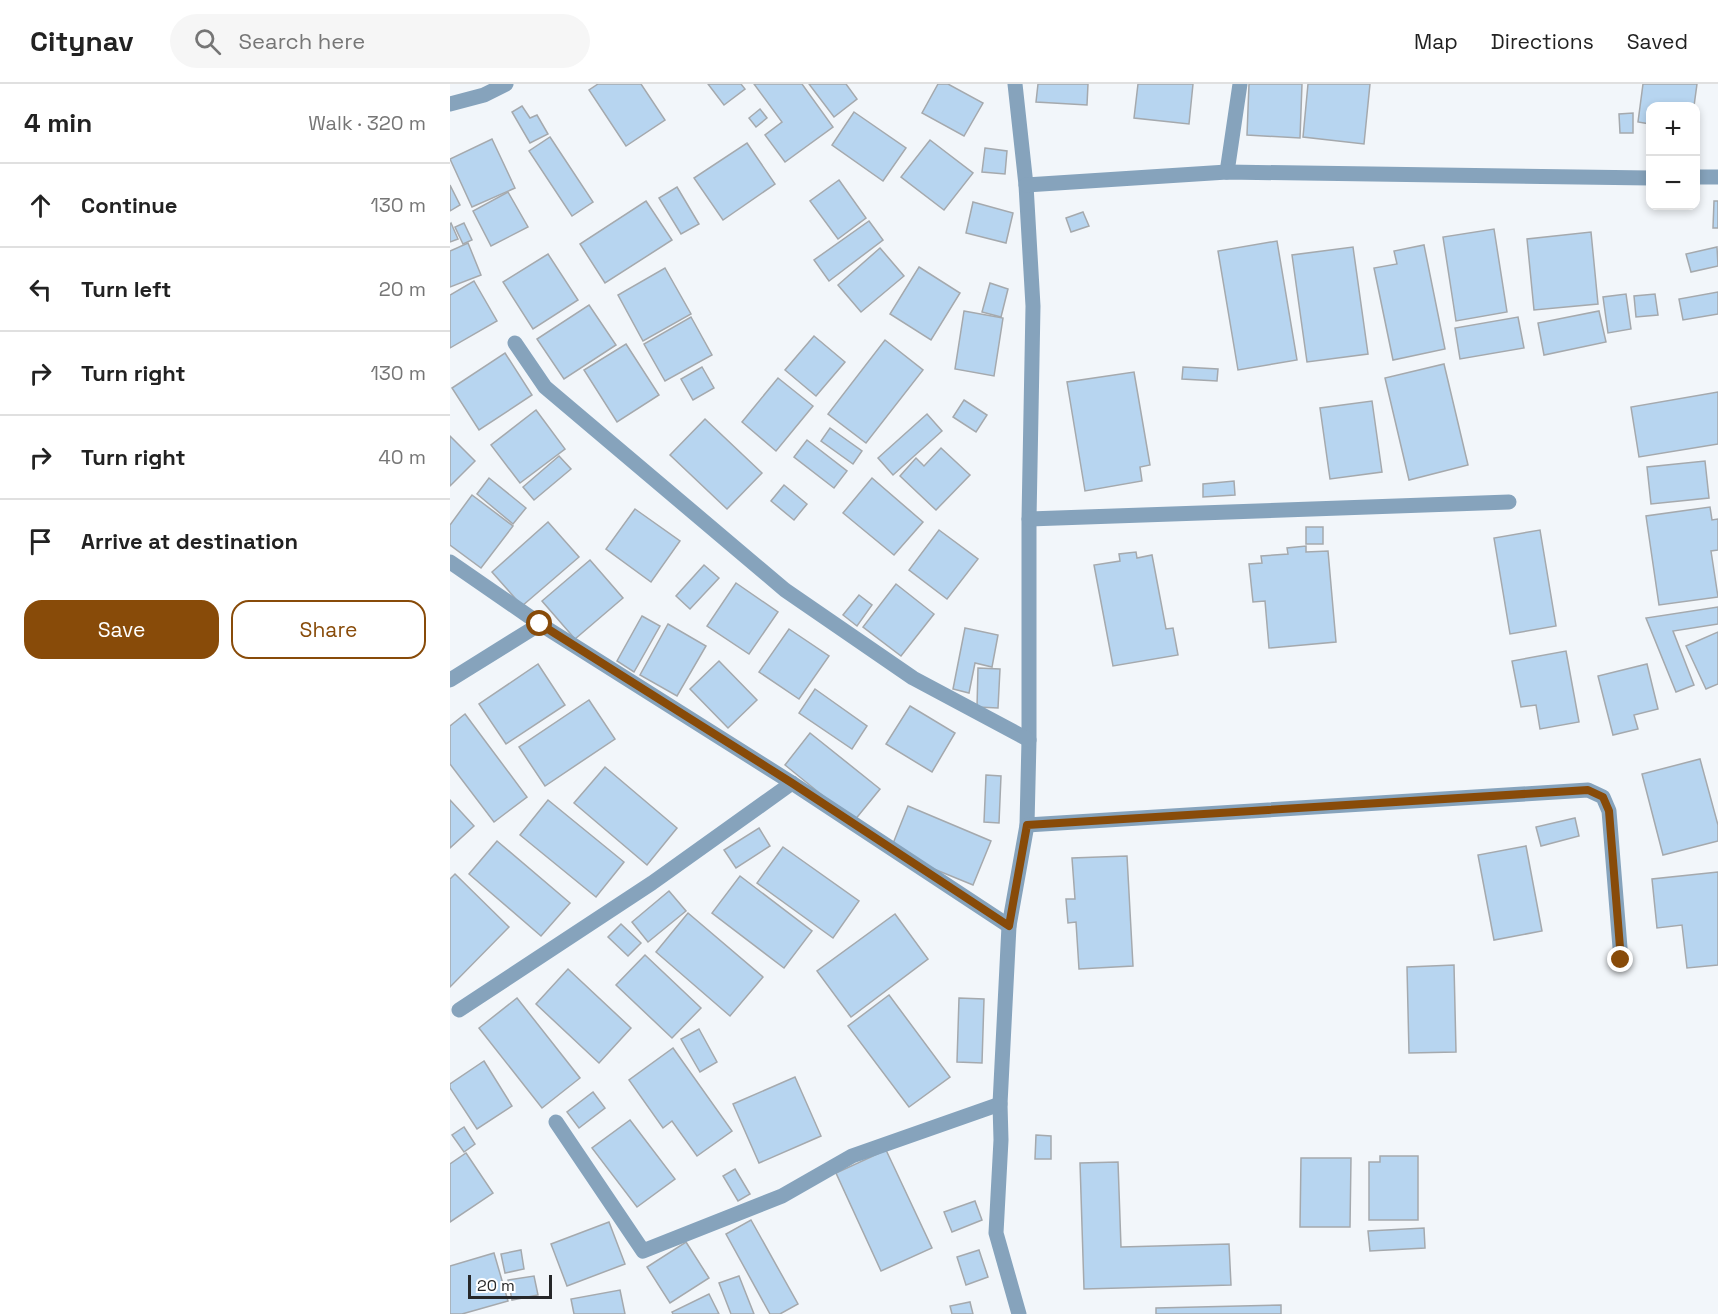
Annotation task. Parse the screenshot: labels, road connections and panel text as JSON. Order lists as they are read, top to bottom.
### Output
{
  "scale_bar": "20 m",
  "page": {
    "header": "Citynav",
    "search": "Search here",
    "nav": ["Map", "Directions", "Saved"],
    "heading": ["4 min", "Walk · 320 m"],
    "map_buttons": ["+", "−"],
    "list": [
      ["Continue", "130 m"],
      ["Turn left", "20 m"],
      ["Turn right", "130 m"],
      ["Turn right", "40 m"],
      "Arrive at destination"
    ],
    "buttons": ["Save", "Share"],
    "scale": "20 m"
  }
}
